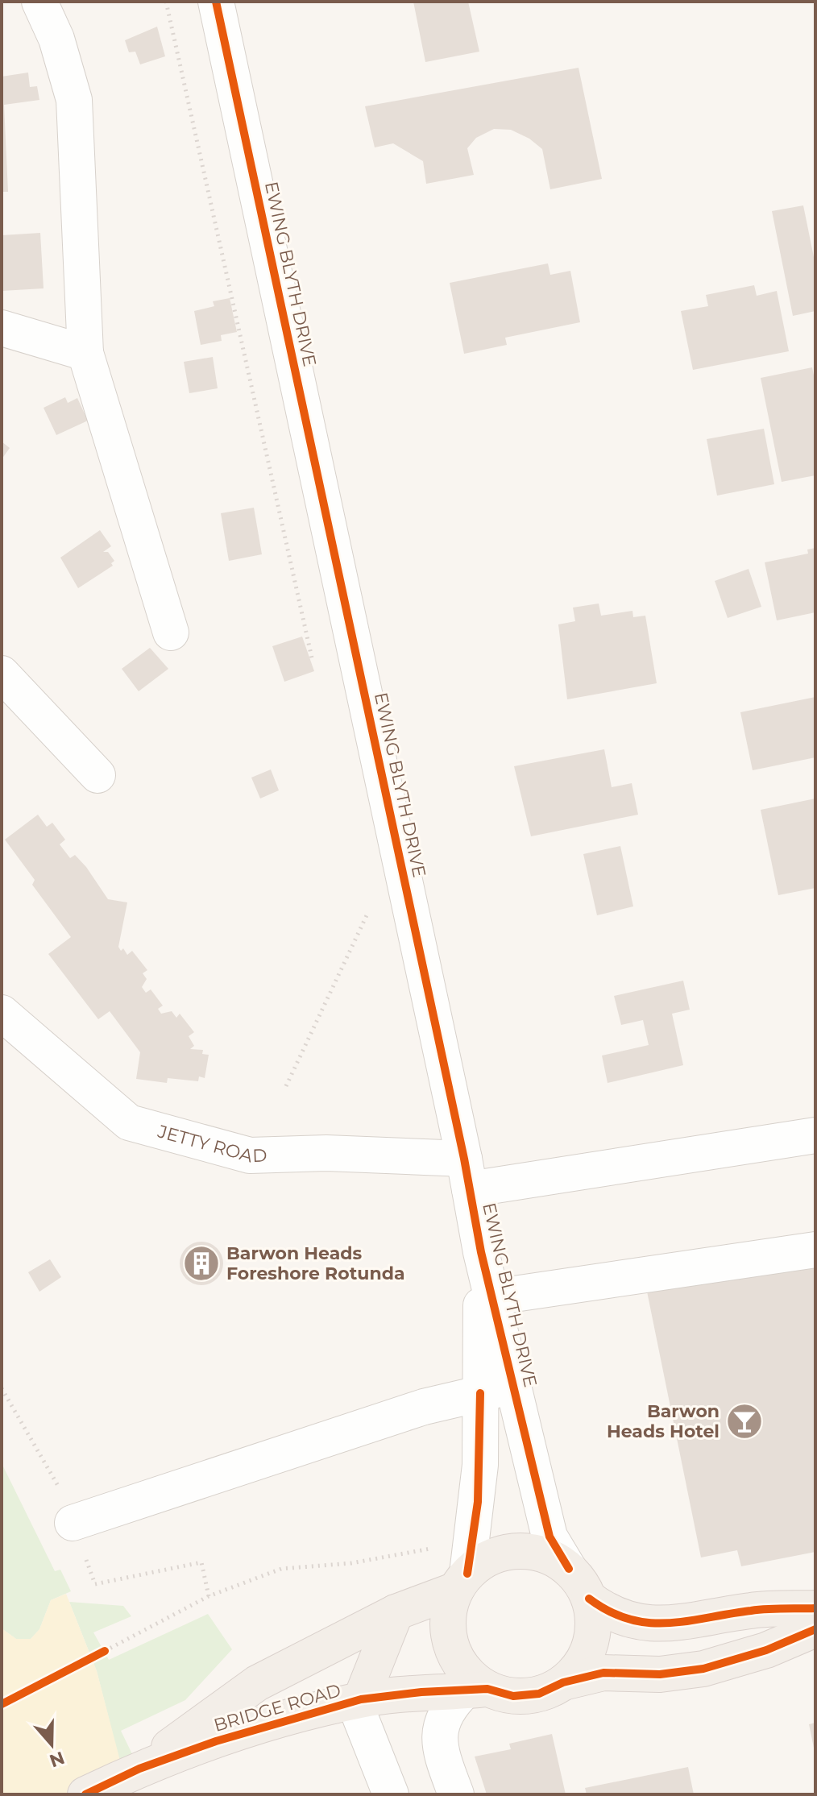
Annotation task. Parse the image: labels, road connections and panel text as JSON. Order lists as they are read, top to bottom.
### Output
{
  "streets": {
    "main road": ["BRIDGE ROAD"],
    "street": ["EWING BLYTH DRIVE", "JETTY ROAD"]
  },
  "crossings": [
    ["EWING BLYTH DRIVE", "JETTY ROAD"],
    ["EWING BLYTH DRIVE", "BRIDGE ROAD"]
  ],
  "places": {
    "building": ["Barwon Heads Foreshore Rotunda"],
    "bar": ["Barwon Heads Hotel"]
  },
  "north": "bottom"
}
